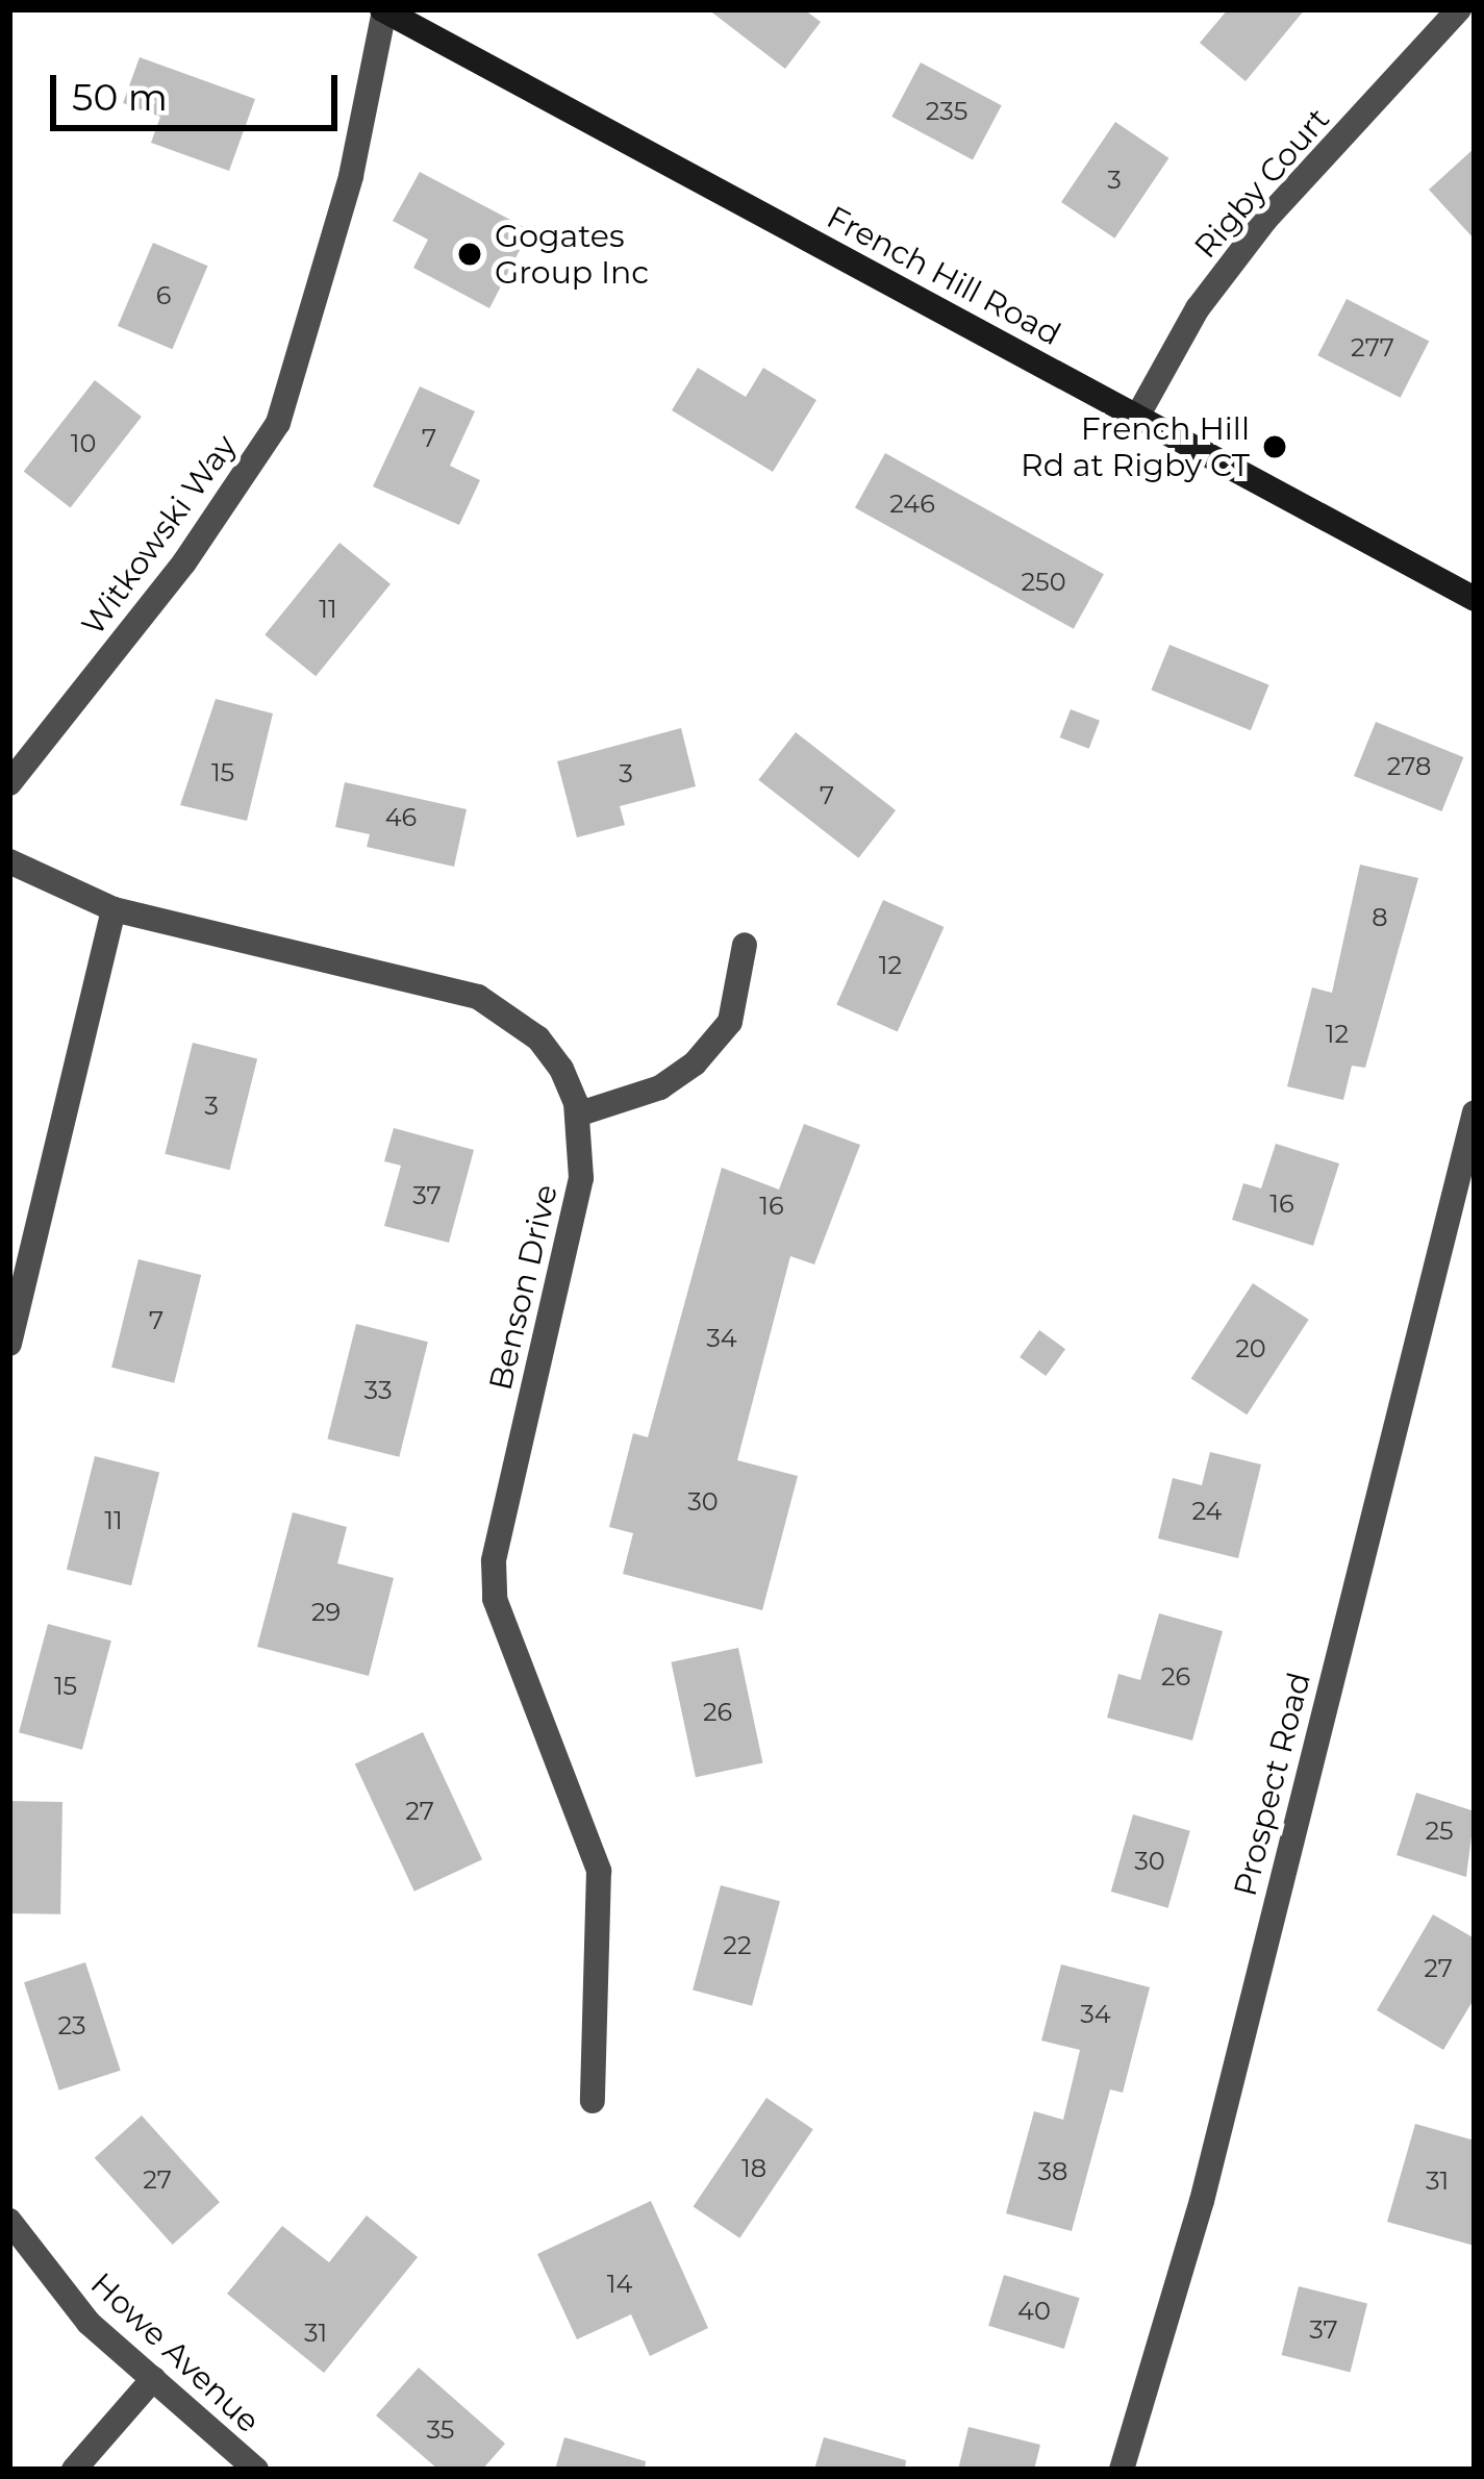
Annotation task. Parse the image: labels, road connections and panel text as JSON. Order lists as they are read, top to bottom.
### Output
{
  "streets": {
    "main road": ["French Hill Road"],
    "street": [
      "Rigby Court",
      "Witkowski Way",
      "Benson Drive",
      "Prospect Road",
      "Howe Avenue"
    ]
  },
  "crossings": [
    ["Rigby Court", "French Hill Road"],
    ["French Hill Road", "Witkowski Way"]
  ],
  "places": ["Gogates Group Inc", "French Hill Rd at Rigby CT"],
  "house_numbers": [
    "235",
    "3",
    "6",
    "277",
    "7",
    "10",
    "246",
    "250",
    "11",
    "278",
    "15",
    "3",
    "7",
    "46",
    "8",
    "12",
    "12",
    "3",
    "37",
    "16",
    "16",
    "7",
    "34",
    "20",
    "33",
    "30",
    "24",
    "11",
    "29",
    "26",
    "15",
    "26",
    "27",
    "25",
    "30",
    "22",
    "27",
    "34",
    "23",
    "18",
    "38",
    "27",
    "31",
    "14",
    "40",
    "37",
    "31",
    "35"
  ],
  "scale_bar": "50 m"
}
